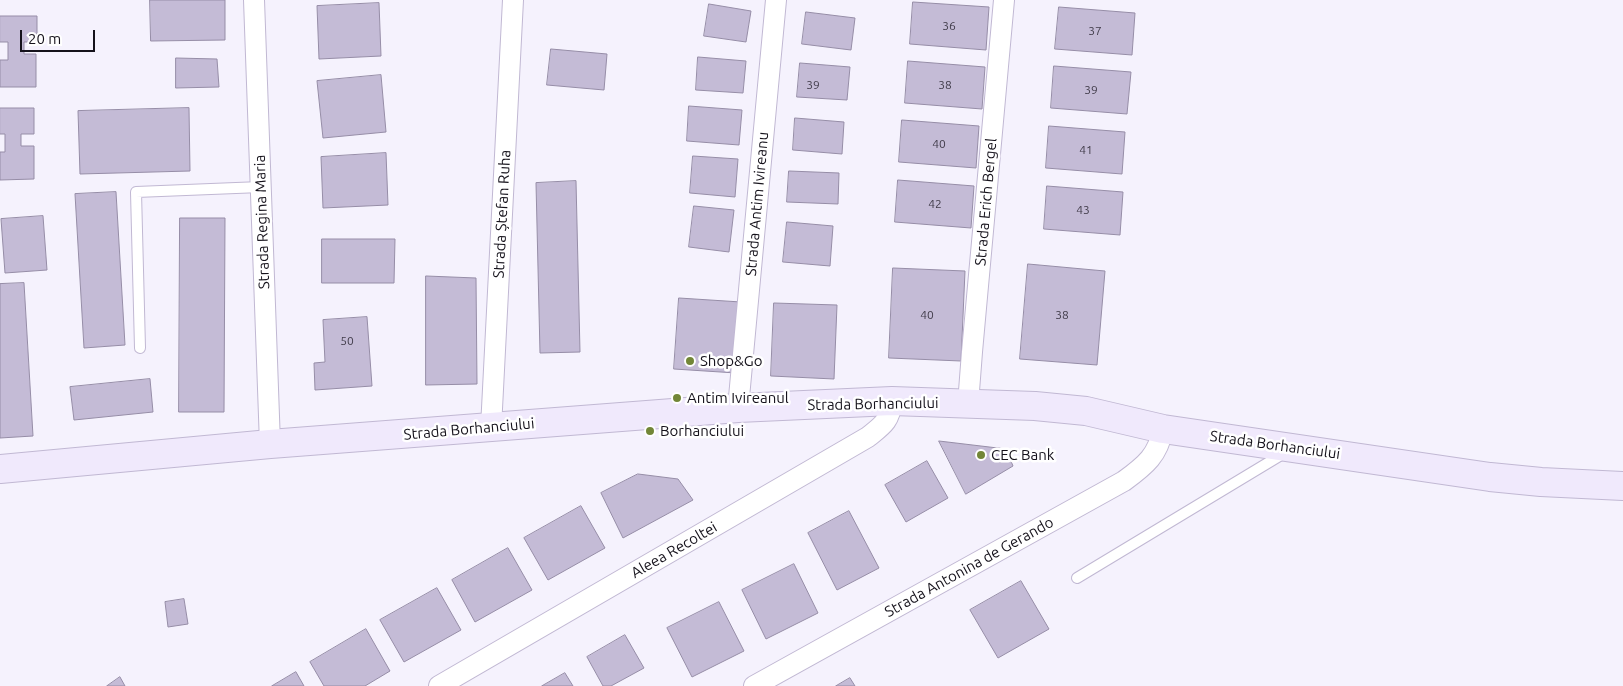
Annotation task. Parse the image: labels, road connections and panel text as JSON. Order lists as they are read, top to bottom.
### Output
{
  "streets": {
    "main road": ["Strada Borhanciului"],
    "street": [
      "Strada Erich Bergel",
      "Strada Antim Ivireanu",
      "Strada Ștefan Ruha",
      "Strada Regina Maria",
      "Aleea Recoltei",
      "Strada Antonina de Gerando"
    ]
  },
  "crossings": [
    ["Strada Erich Bergel", "Strada Borhanciului"],
    ["Strada Antim Ivireanu", "Strada Borhanciului"],
    ["Strada Ștefan Ruha", "Strada Borhanciului"],
    ["Strada Regina Maria", "Strada Borhanciului"],
    ["Strada Borhanciului", "Aleea Recoltei"],
    ["Strada Borhanciului", "Strada Antonina de Gerando"]
  ],
  "places": [
    "Shop&Go",
    "Antim Ivireanul",
    "Borhanciului",
    "CEC Bank"
  ],
  "house_numbers": [
    "36",
    "37",
    "39",
    "38",
    "39",
    "40",
    "41",
    "42",
    "43",
    "40",
    "38",
    "50"
  ],
  "scale_bar": "20 m"
}
